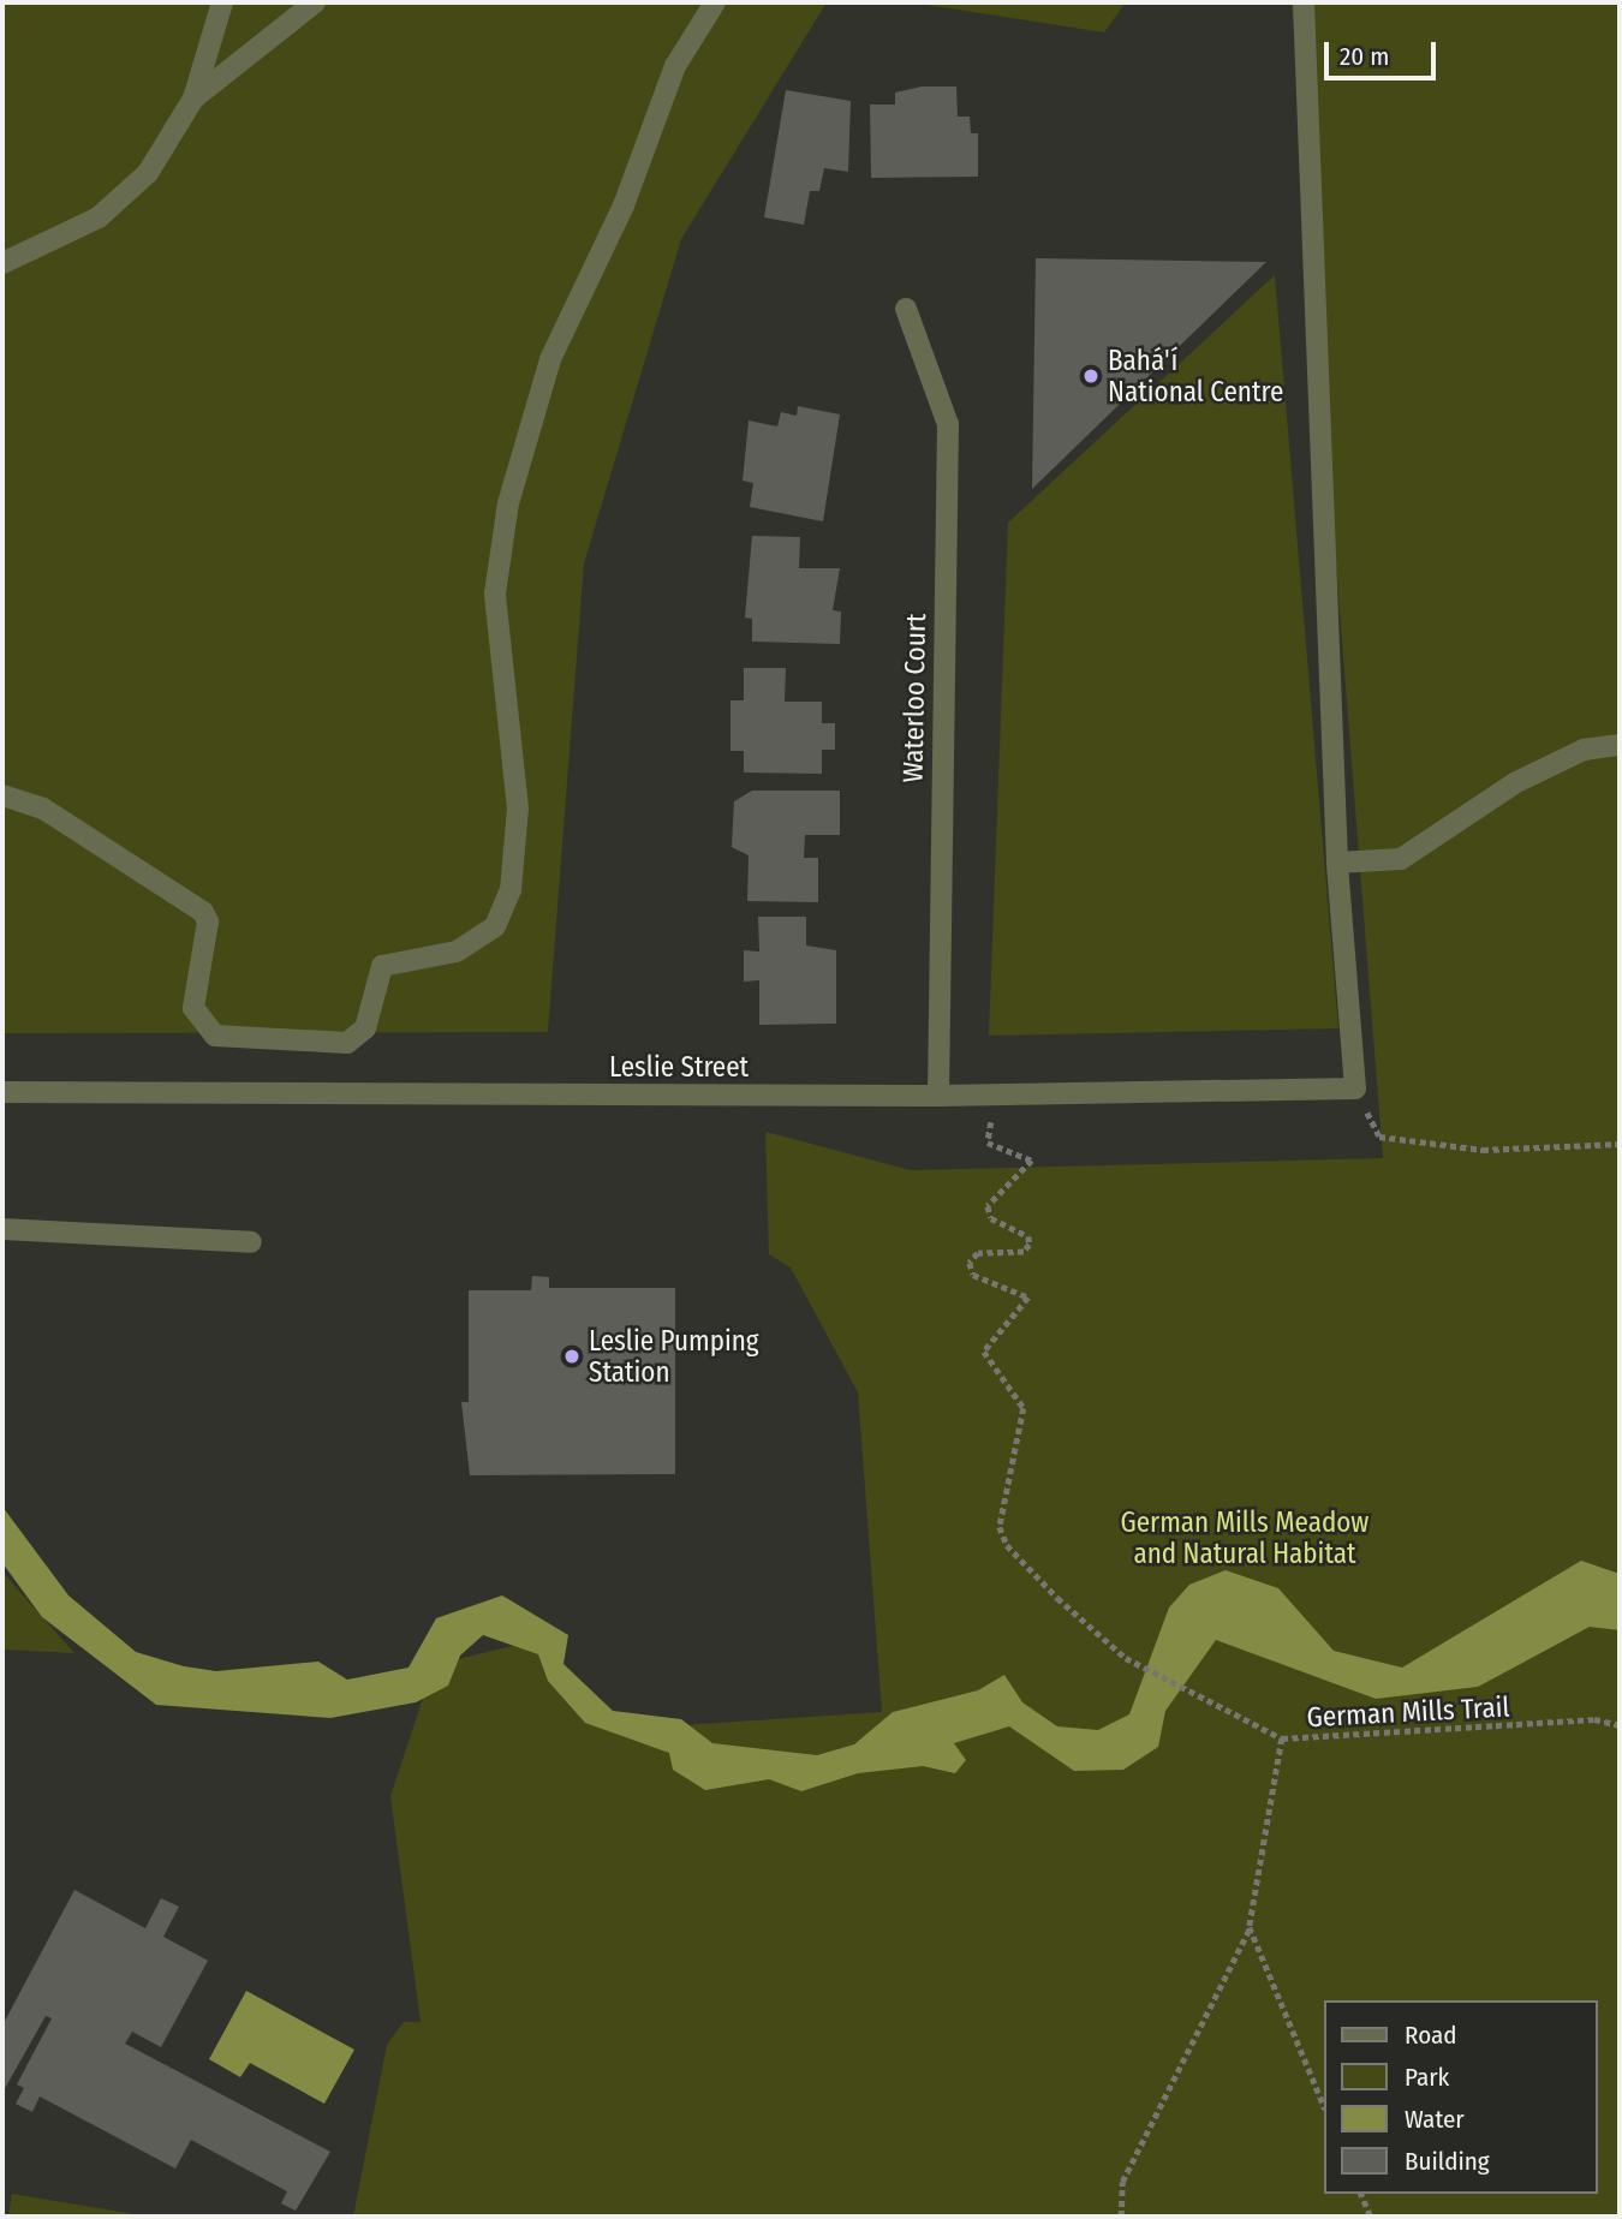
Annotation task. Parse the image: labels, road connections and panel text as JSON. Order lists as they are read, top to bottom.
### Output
{
  "streets": {
    "street": ["Waterloo Court", "Leslie Street"],
    "path": ["German Mills Trail"]
  },
  "crossings": [
    ["Waterloo Court", "Leslie Street"],
    ["Leslie Street", "German Mills Trail"]
  ],
  "parks": ["German Mills Meadow and Natural Habitat"],
  "places": ["Bahá'í National Centre", "Leslie Pumping Station"],
  "legend": [
    "Road",
    "Park",
    "Water",
    "Building"
  ],
  "scale_bar": "20 m"
}
